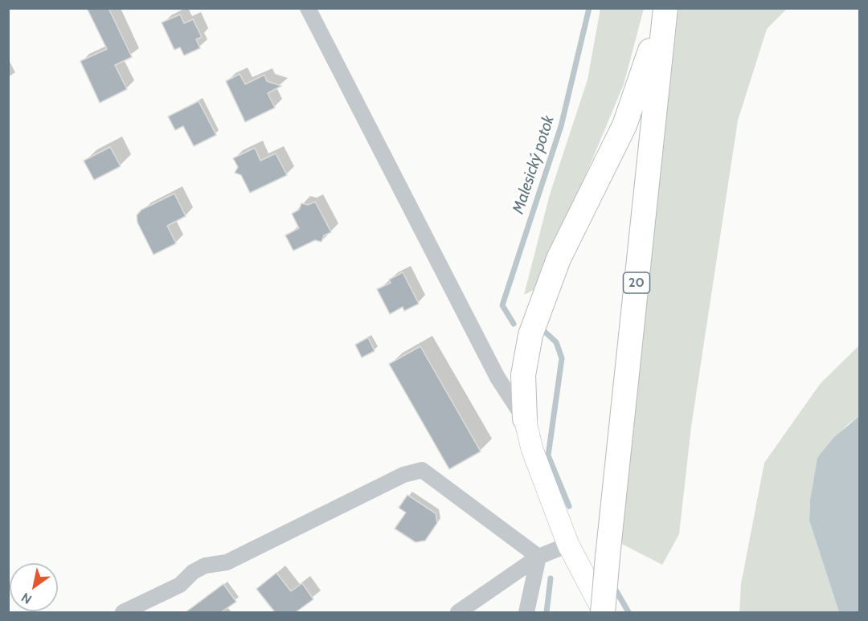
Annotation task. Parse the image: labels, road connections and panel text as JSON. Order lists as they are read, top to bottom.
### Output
{
  "streets": {
    "main road": ["20"]
  },
  "water": ["Malesický potok"],
  "north": "bottom left"
}
